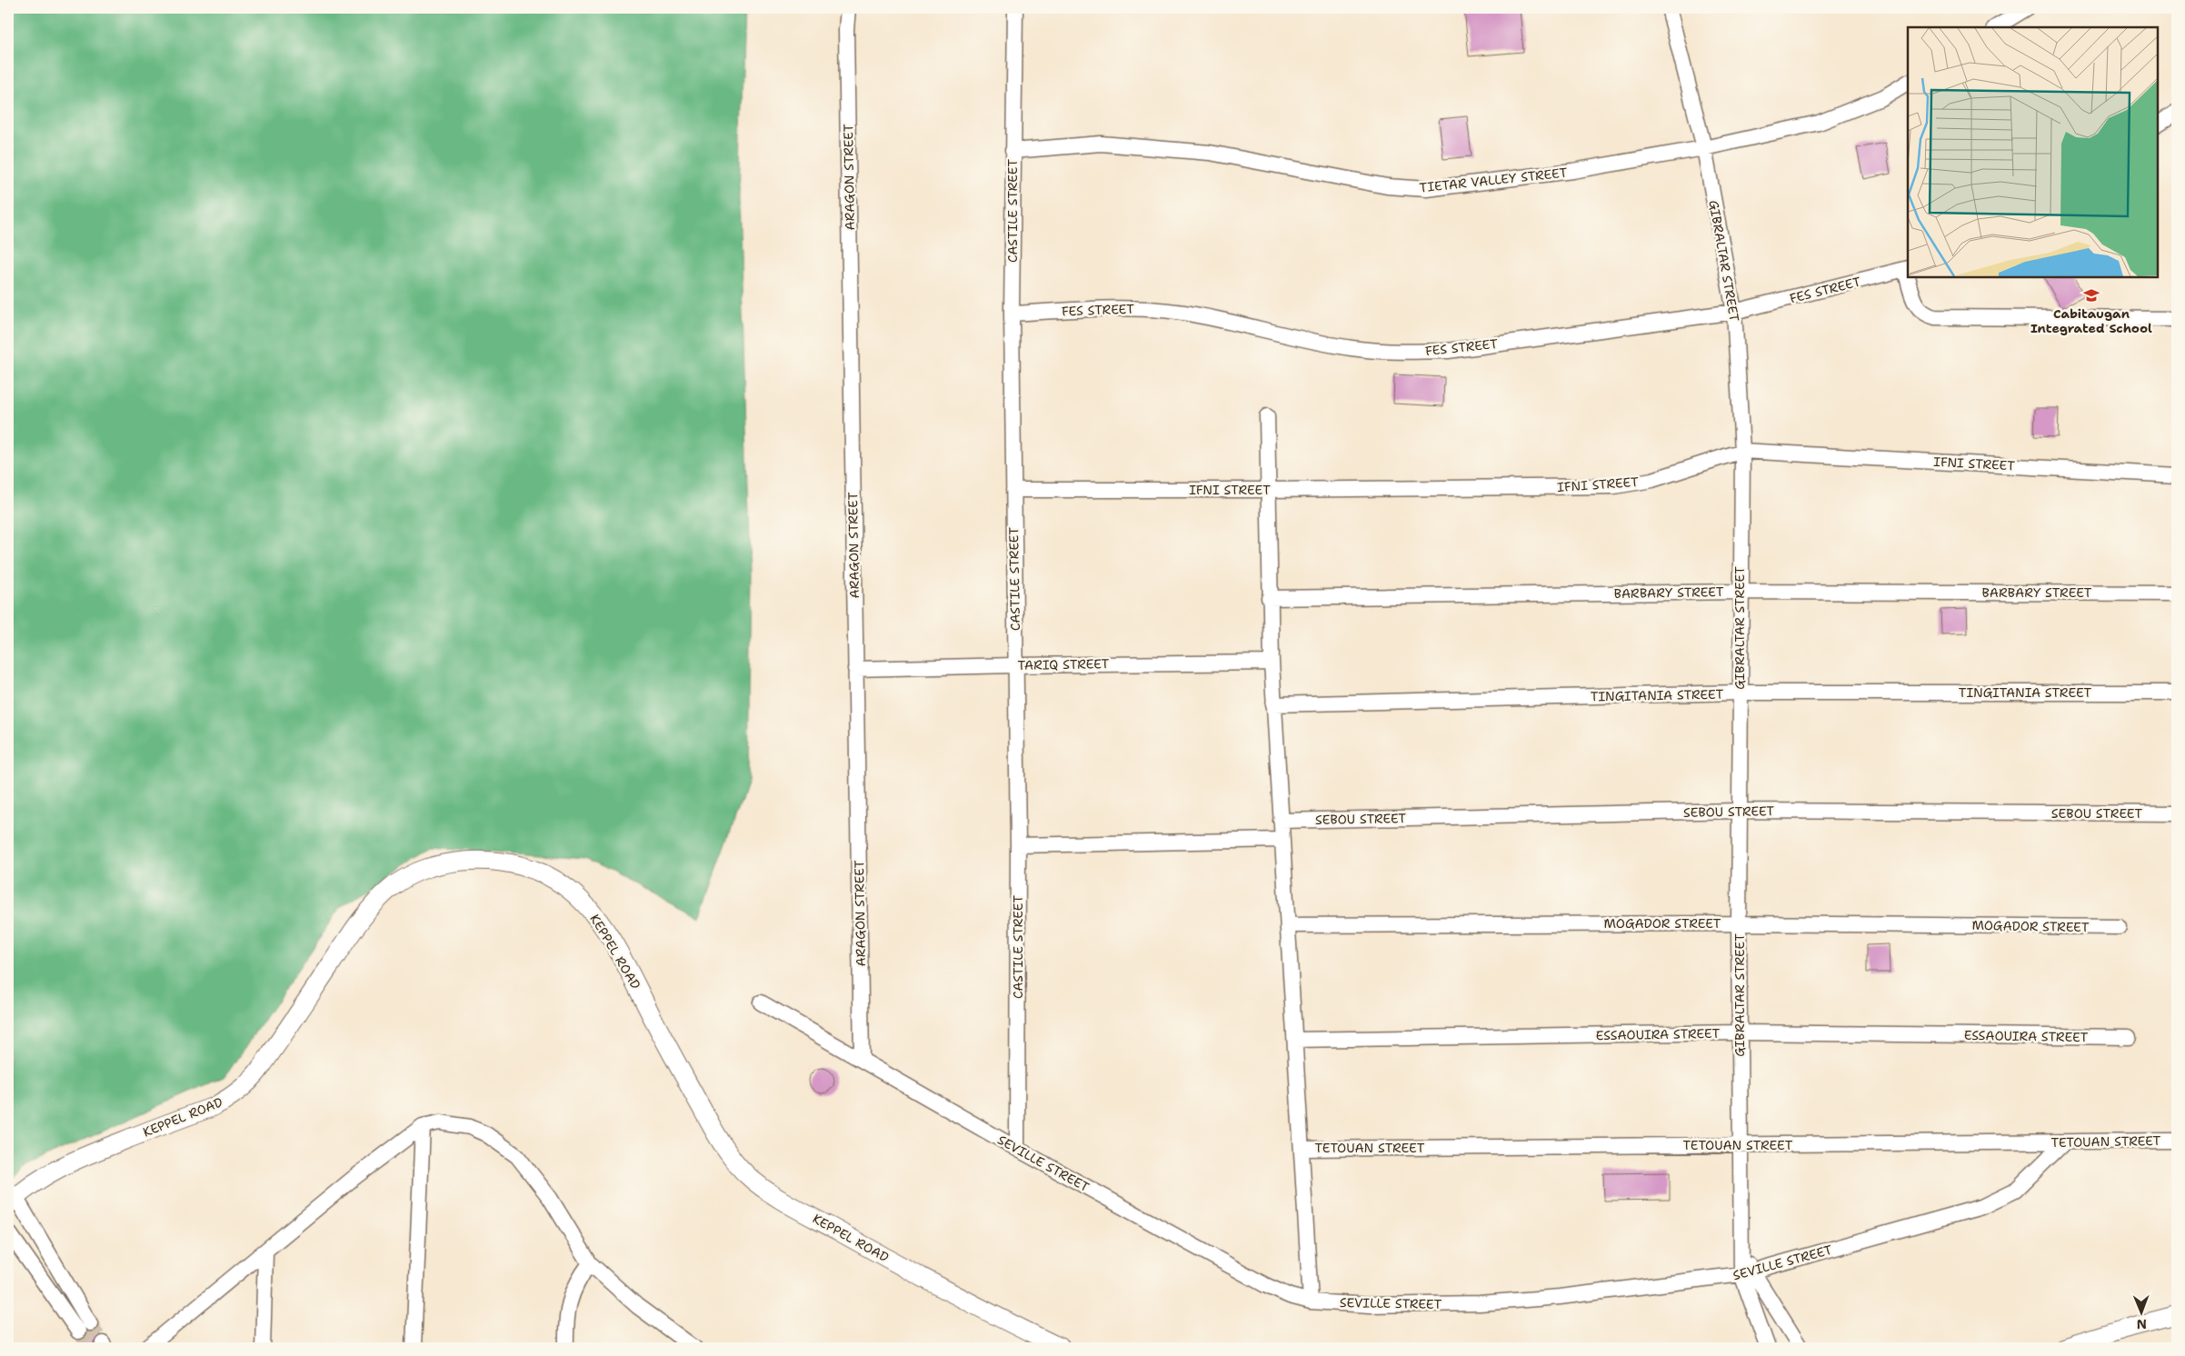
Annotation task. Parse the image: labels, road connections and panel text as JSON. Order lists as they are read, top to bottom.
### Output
{
  "streets": {
    "street": [
      "ARAGON STREET",
      "TIETAR VALLEY STREET",
      "CASTILE STREET",
      "GIBRALTAR STREET",
      "FES STREET",
      "IFNI STREET",
      "BARBARY STREET",
      "TARIQ STREET",
      "TINGITANIA STREET",
      "SEBOU STREET",
      "MOGADOR STREET",
      "KEPPEL ROAD",
      "ESSAOUIRA STREET",
      "TETOUAN STREET",
      "SEVILLE STREET"
    ]
  },
  "crossings": [
    ["ARAGON STREET", "TARIQ STREET"],
    ["ARAGON STREET", "SEVILLE STREET"],
    ["TIETAR VALLEY STREET", "CASTILE STREET"],
    ["TIETAR VALLEY STREET", "GIBRALTAR STREET"],
    ["CASTILE STREET", "FES STREET"],
    ["CASTILE STREET", "IFNI STREET"],
    ["CASTILE STREET", "TARIQ STREET"],
    ["CASTILE STREET", "SEVILLE STREET"],
    ["GIBRALTAR STREET", "FES STREET"],
    ["GIBRALTAR STREET", "IFNI STREET"],
    ["GIBRALTAR STREET", "BARBARY STREET"],
    ["GIBRALTAR STREET", "TINGITANIA STREET"],
    ["GIBRALTAR STREET", "SEBOU STREET"],
    ["GIBRALTAR STREET", "MOGADOR STREET"],
    ["GIBRALTAR STREET", "ESSAOUIRA STREET"],
    ["GIBRALTAR STREET", "TETOUAN STREET"],
    ["GIBRALTAR STREET", "SEVILLE STREET"],
    ["TETOUAN STREET", "SEVILLE STREET"]
  ],
  "places": {
    "school or university": ["Cabitaugan Integrated School"]
  },
  "north": "bottom"
}
